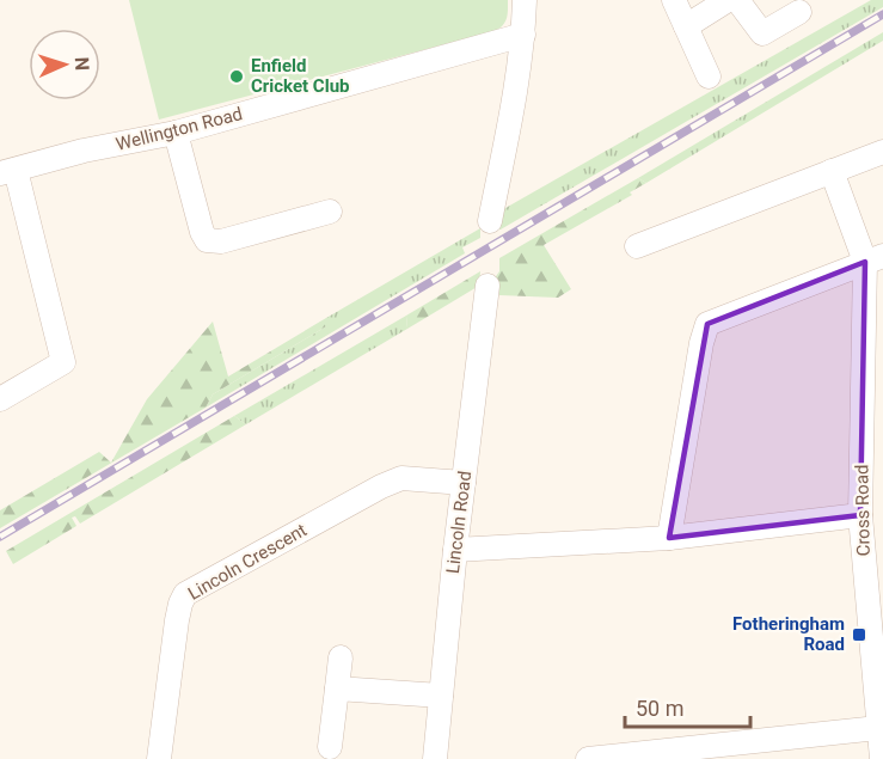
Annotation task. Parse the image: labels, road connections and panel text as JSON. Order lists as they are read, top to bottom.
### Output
{
  "streets": {
    "street": [
      "Wellington Road",
      "Cross Road",
      "Lincoln Road",
      "Lincoln Crescent"
    ]
  },
  "crossings": [
    ["Lincoln Road", "Lincoln Crescent"]
  ],
  "places": {
    "other": ["Enfield Cricket Club"],
    "transit": ["Fotheringham Road"]
  },
  "scale_bar": "50 m",
  "north": "right"
}
